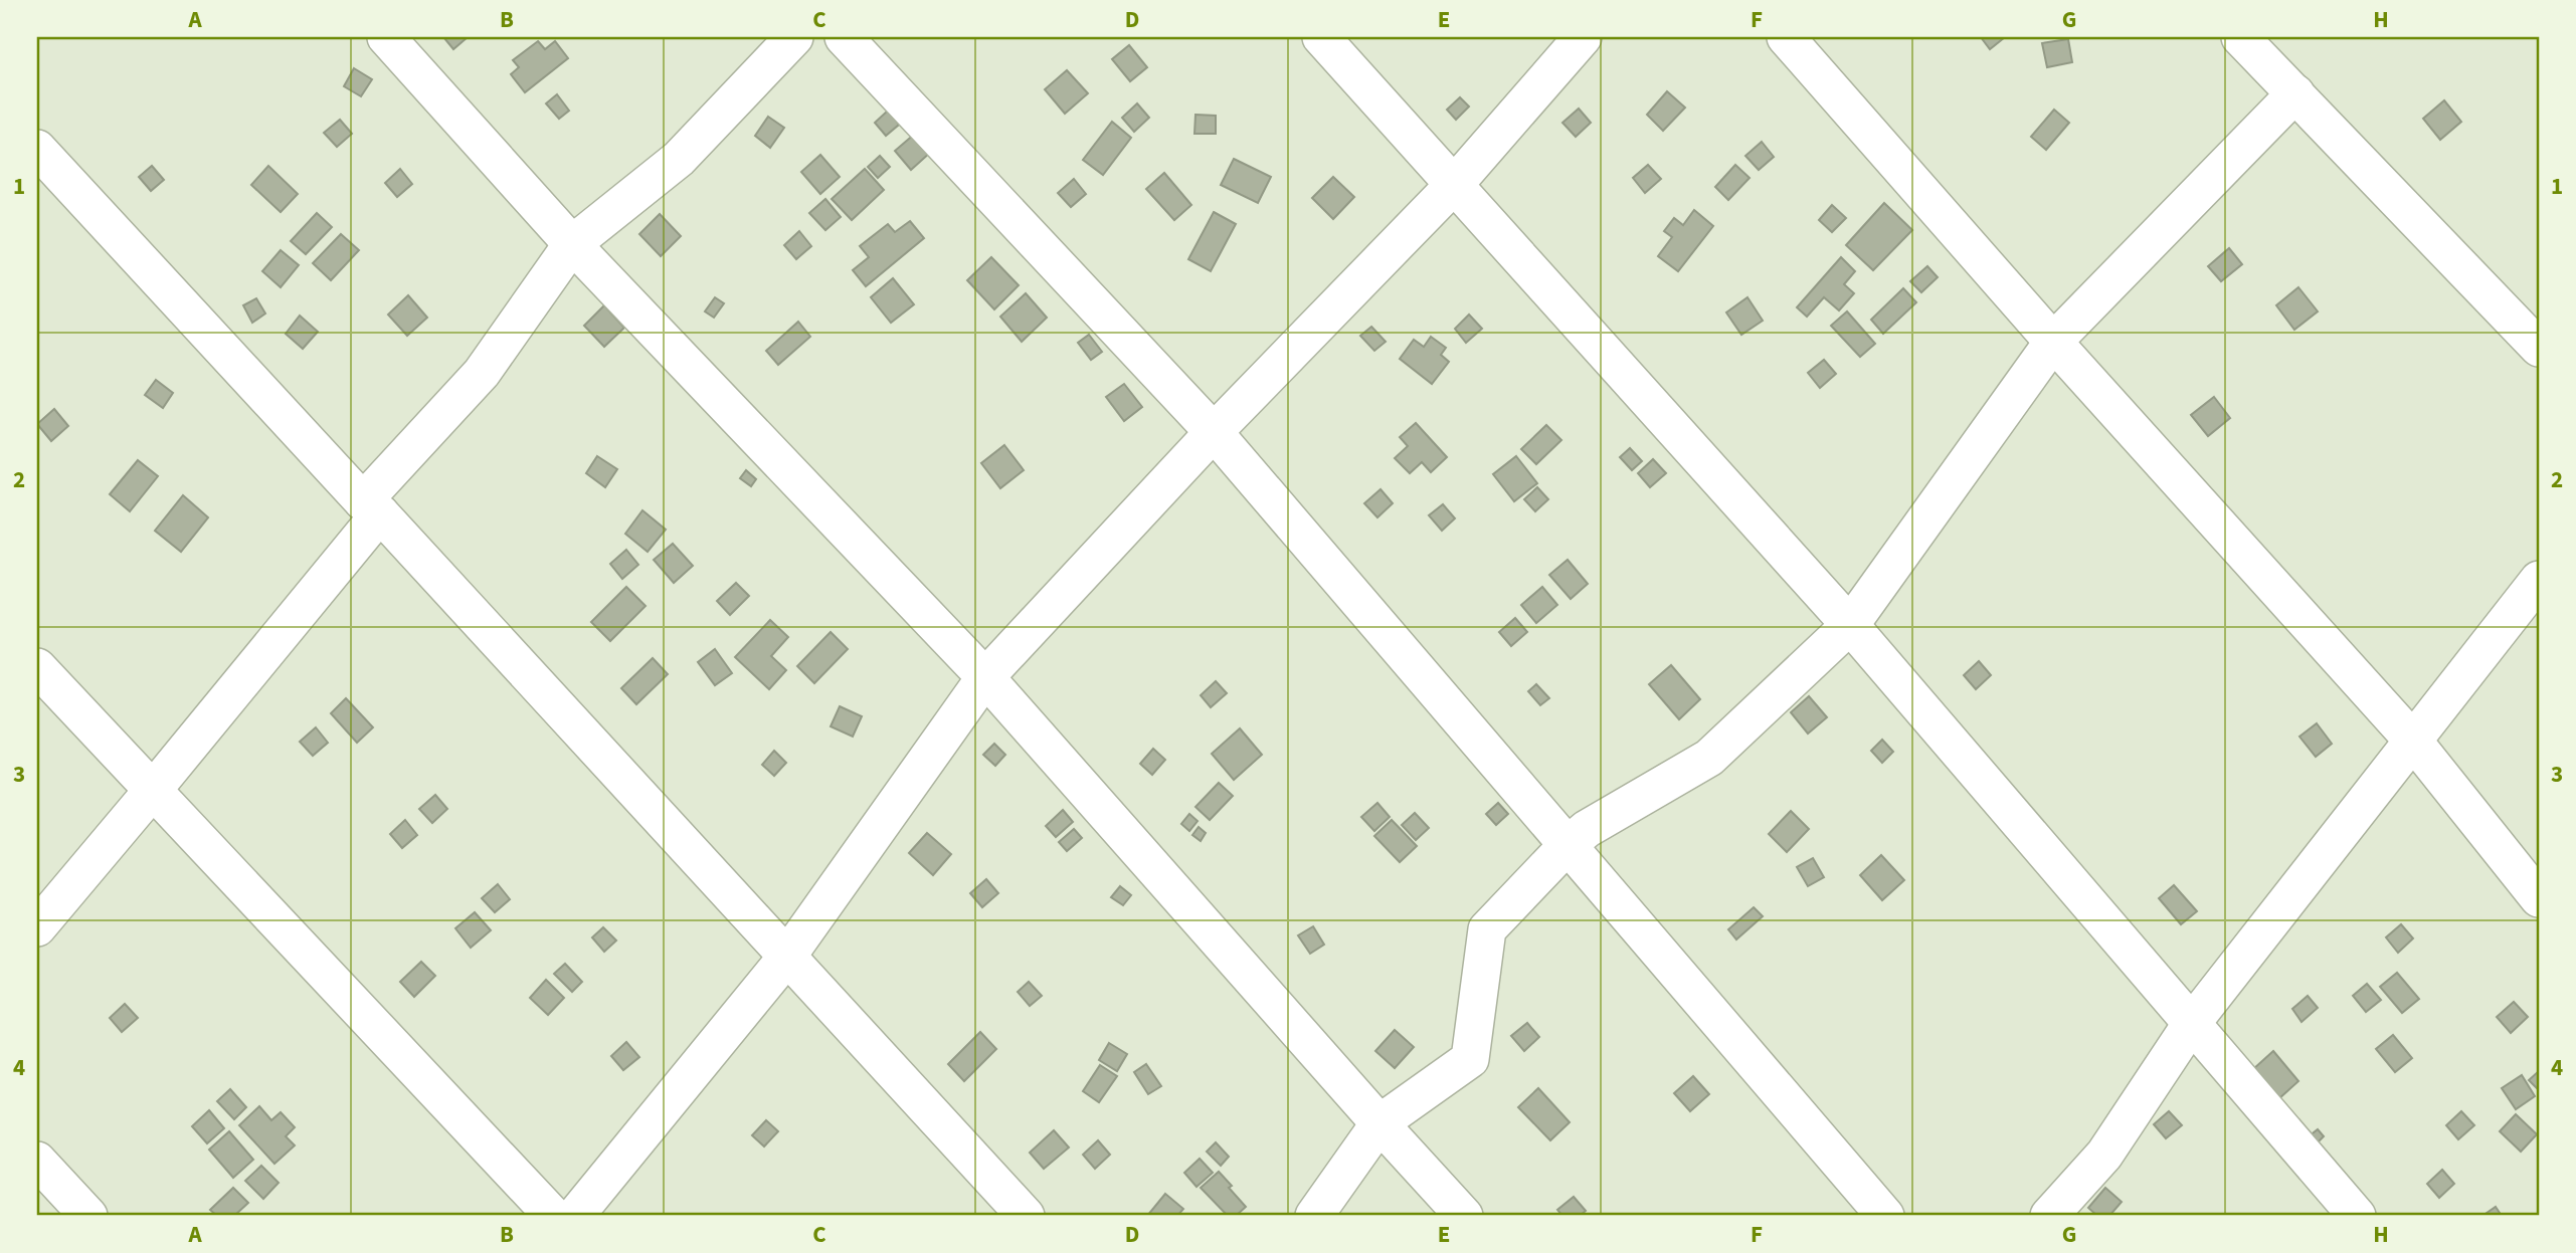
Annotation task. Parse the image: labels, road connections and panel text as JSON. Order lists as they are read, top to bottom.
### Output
{
  "grid": {
    "columns": [
      "A",
      "B",
      "C",
      "D",
      "E",
      "F",
      "G",
      "H"
    ],
    "rows": [
      "1",
      "2",
      "3",
      "4"
    ]
  }
}
